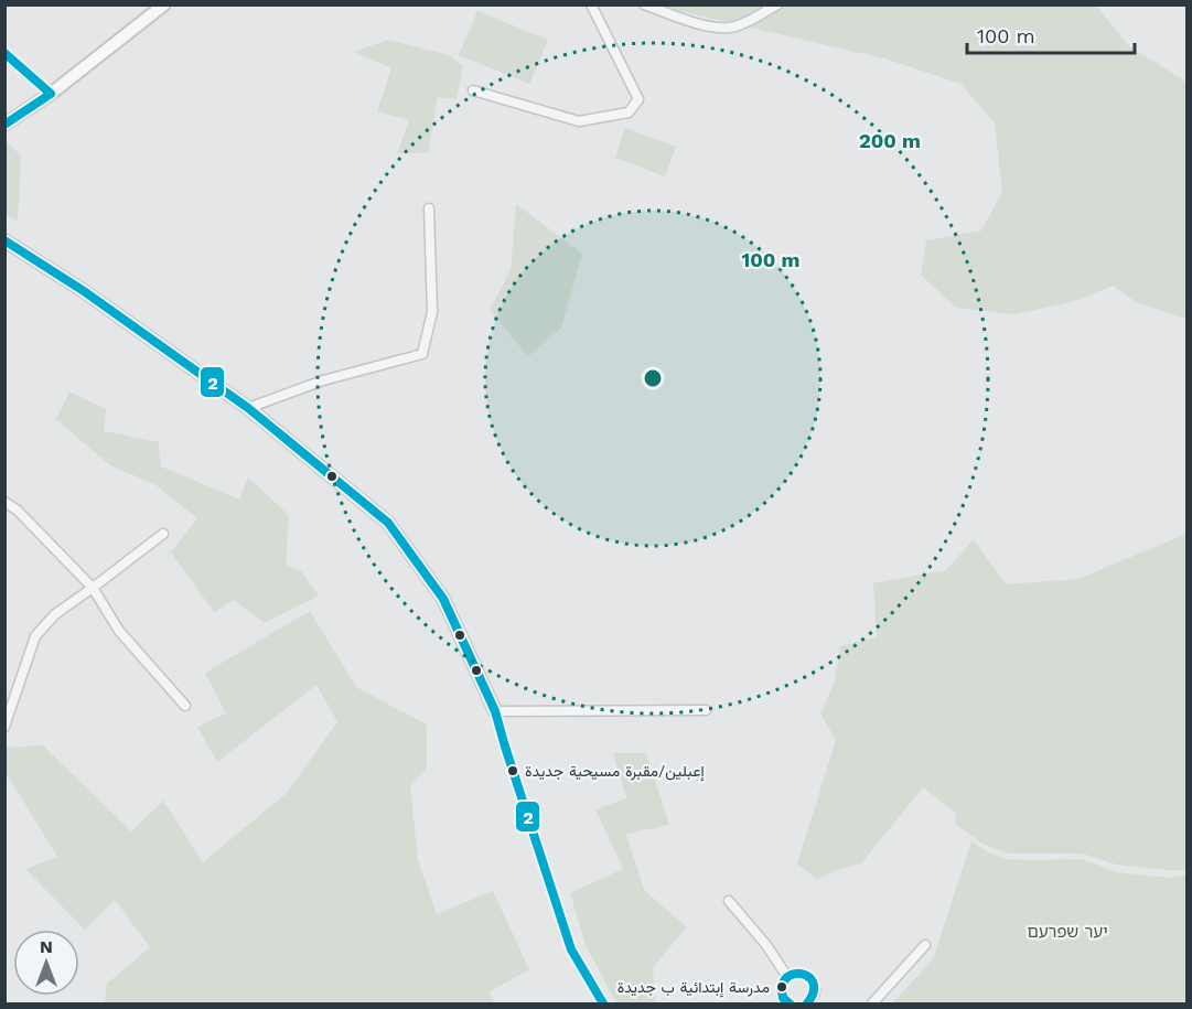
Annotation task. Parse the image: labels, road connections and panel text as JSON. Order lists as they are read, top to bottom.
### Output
{
  "parks": ["יער שפרעם"],
  "places": ["إعبلين/مقبرة مسيحية جديدة", "مدرسة إبتدائية ب جديدة"],
  "lines": ["transit line 2"],
  "scale_bar": "100 m",
  "north": "top",
  "rings": ["200 m", "100 m"]
}
